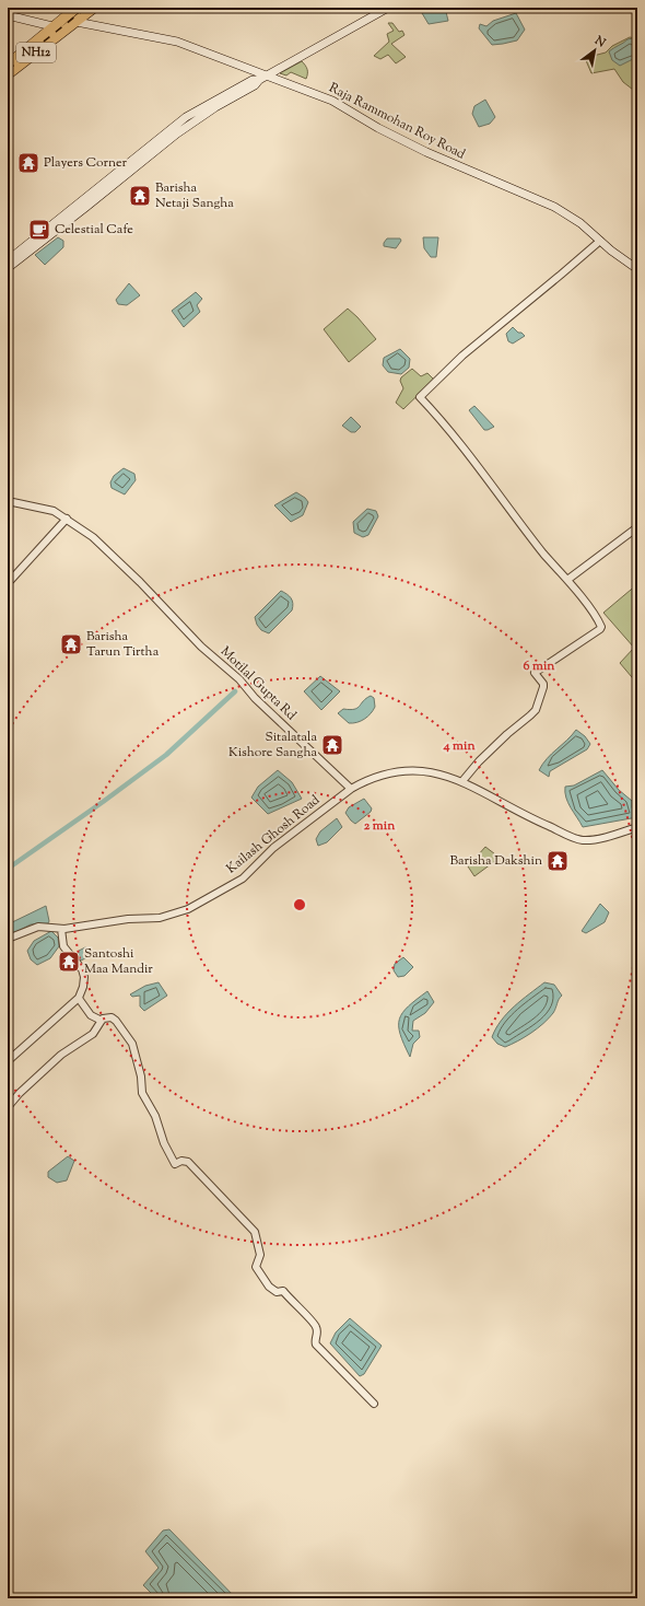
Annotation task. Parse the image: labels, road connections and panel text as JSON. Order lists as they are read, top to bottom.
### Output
{
  "streets": {
    "highway": ["NH12"],
    "main road": ["Raja Rammohan Roy Road"],
    "street": ["Motilal Gupta Rd", "Kailash Ghosh Road"]
  },
  "crossings": [
    ["NH12", "Raja Rammohan Roy Road"],
    ["Motilal Gupta Rd", "Kailash Ghosh Road"]
  ],
  "places": {
    "temple": [
      "Players Corner",
      "Barisha Netaji Sangha",
      "Barisha Tarun Tirtha",
      "Sitalatala Kishore Sangha",
      "Barisha Dakshin",
      "Santoshi Maa Mandir"
    ],
    "cafe": ["Celestial Cafe"]
  },
  "north": "top right",
  "rings": ["6 min", "4 min", "2 min"]
}
